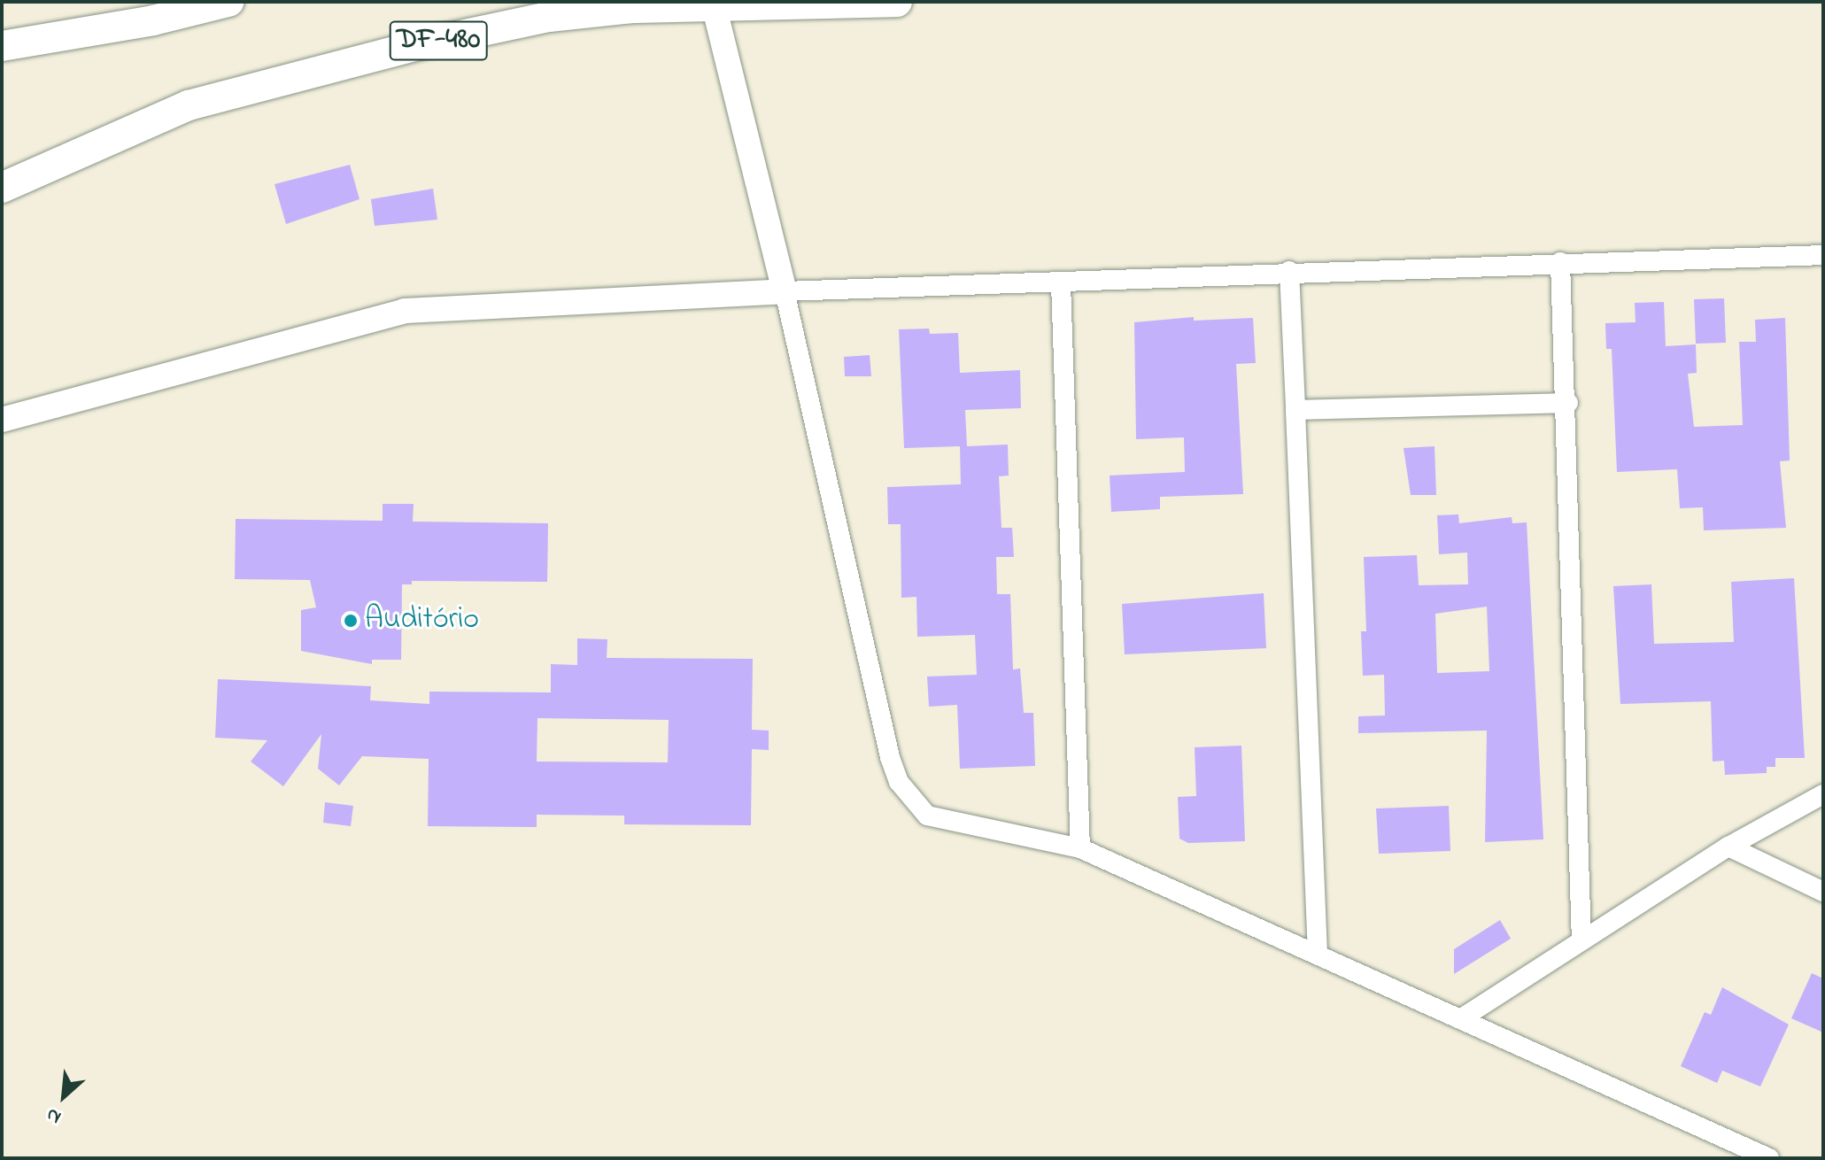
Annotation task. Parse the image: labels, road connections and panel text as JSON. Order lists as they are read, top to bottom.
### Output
{
  "streets": {
    "main road": ["DF-480"]
  },
  "places": ["Auditório"],
  "north": "bottom left"
}
